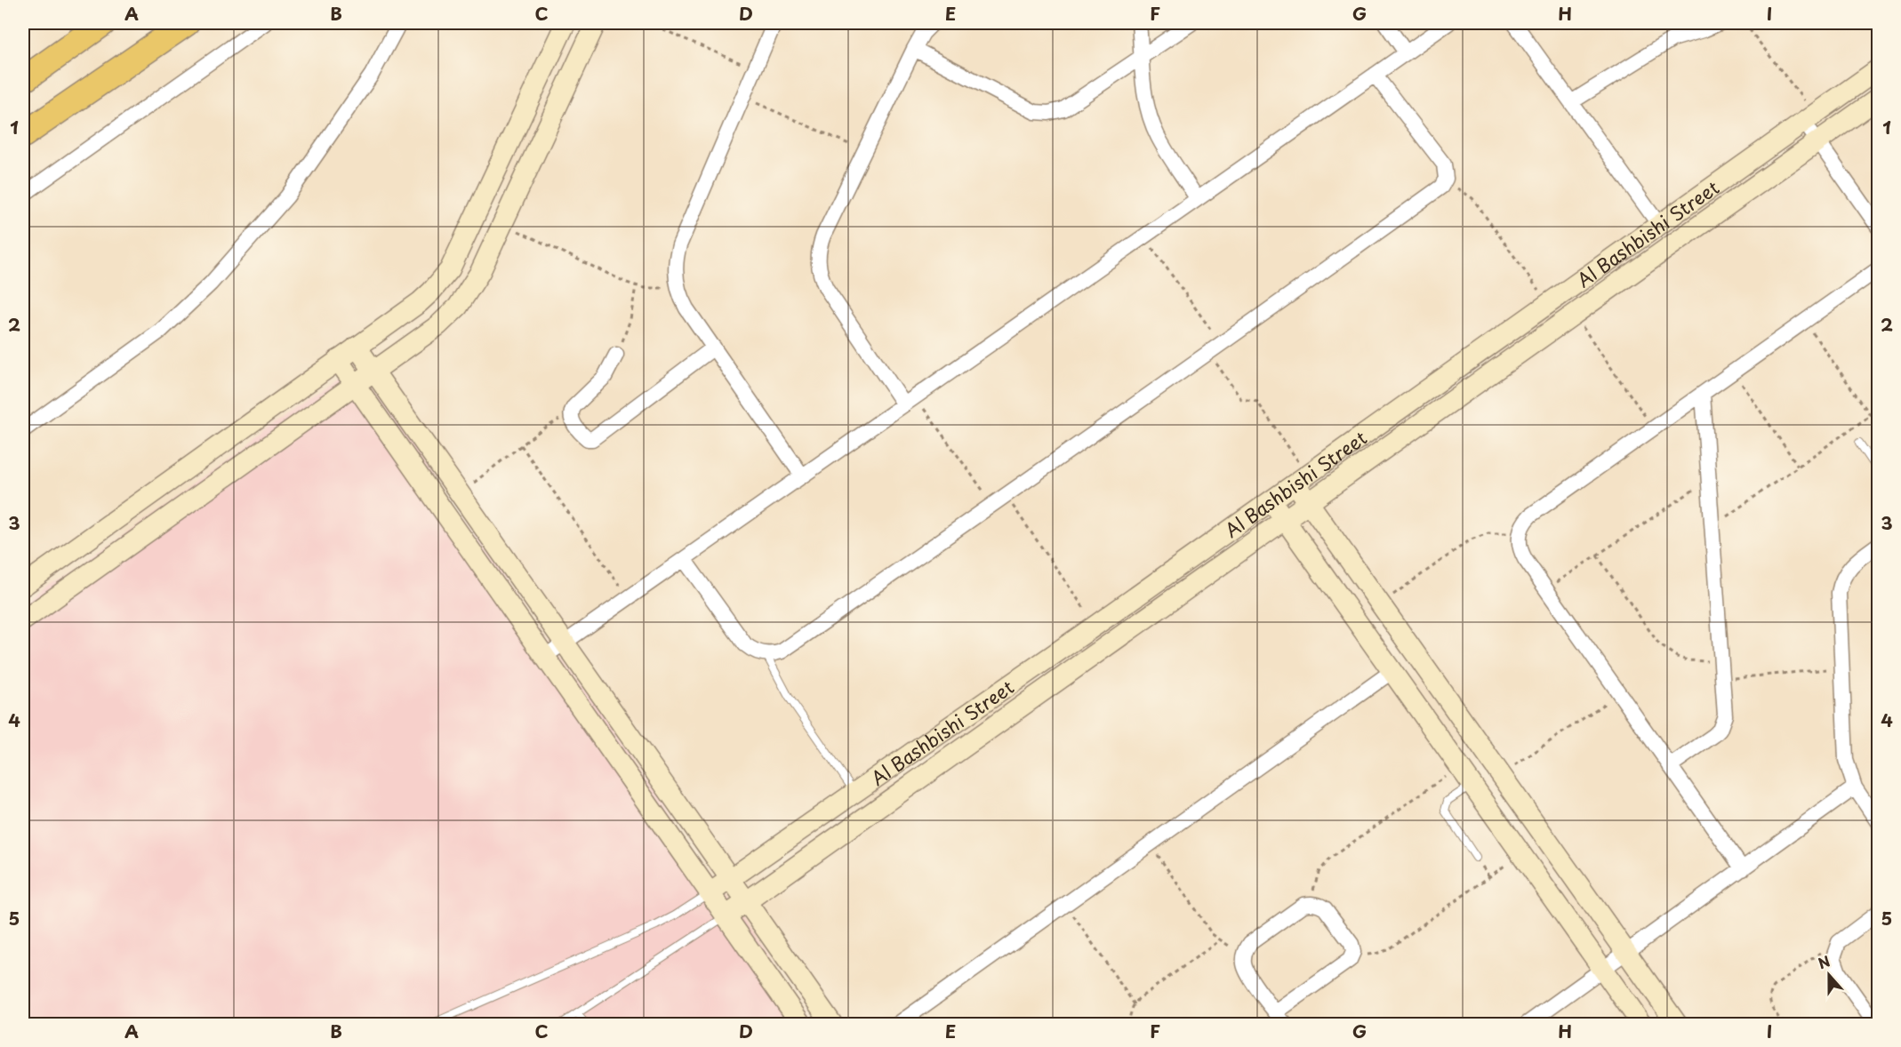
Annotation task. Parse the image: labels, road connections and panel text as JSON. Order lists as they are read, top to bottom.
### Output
{
  "streets": {
    "street": ["Al Bashbishi Street"]
  },
  "north": "top",
  "grid": {
    "columns": [
      "A",
      "B",
      "C",
      "D",
      "E",
      "F",
      "G",
      "H",
      "I"
    ],
    "rows": [
      "1",
      "2",
      "3",
      "4",
      "5"
    ]
  }
}
